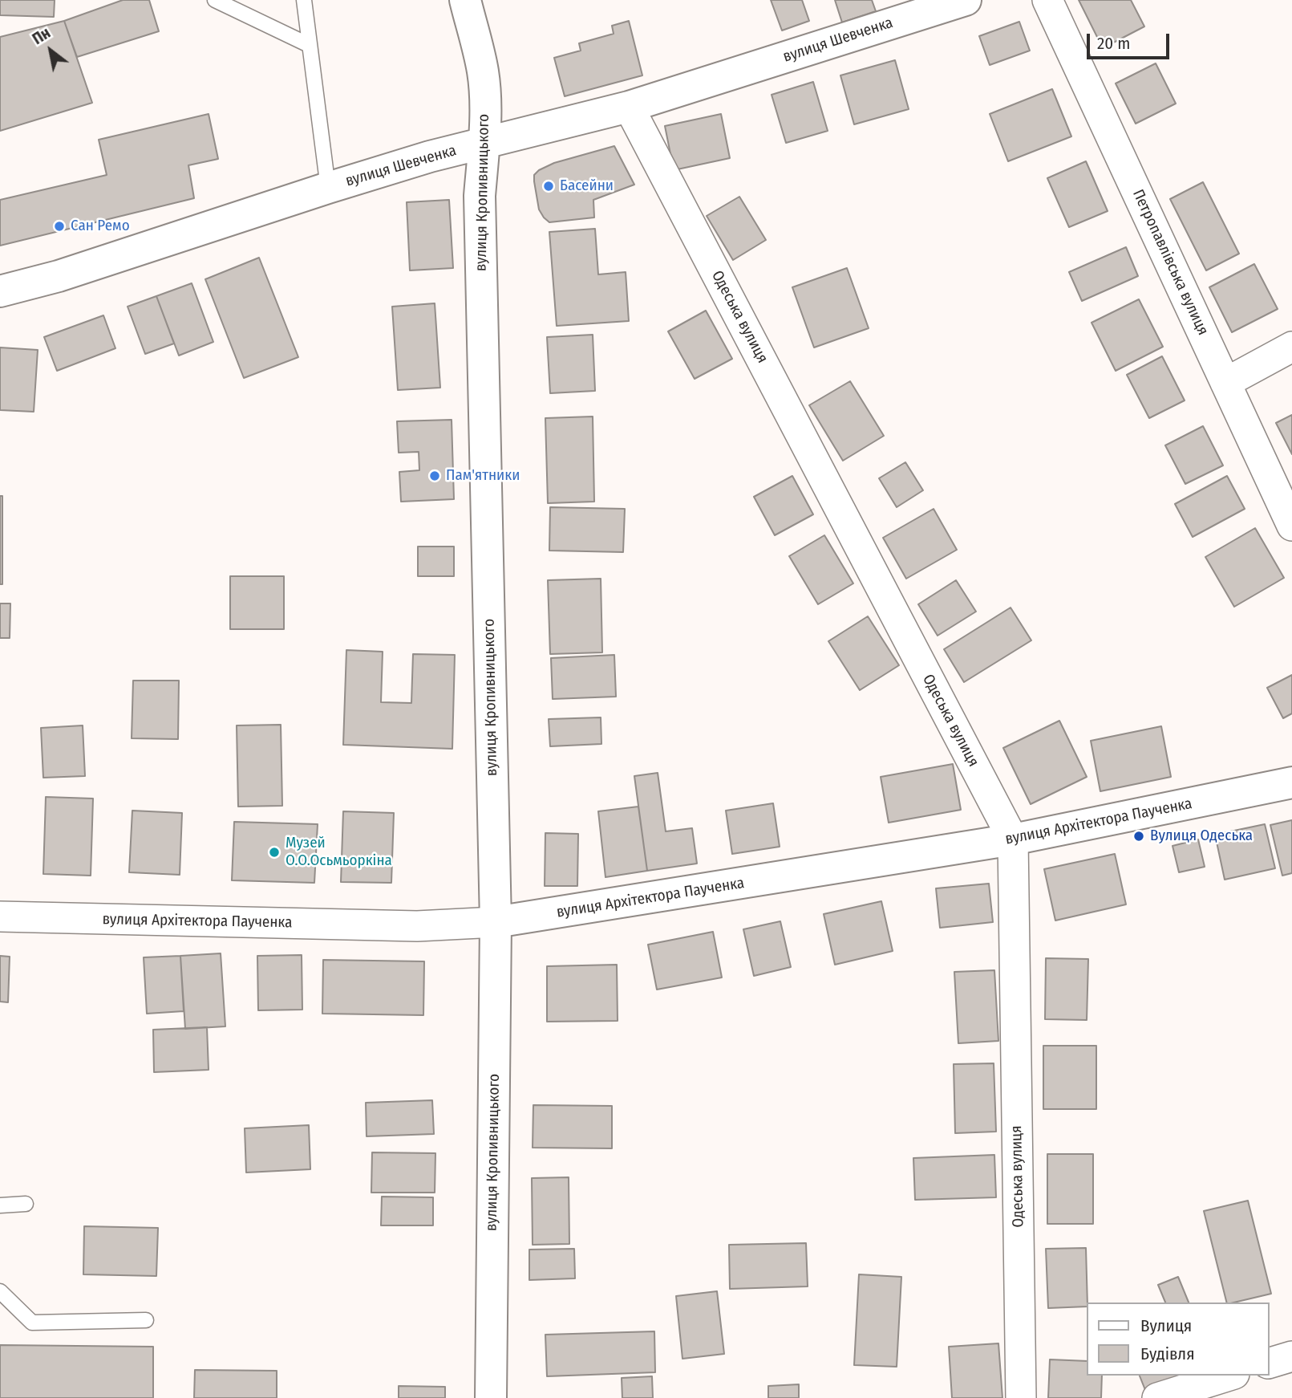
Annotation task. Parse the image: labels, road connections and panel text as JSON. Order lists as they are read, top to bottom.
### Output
{
  "streets": {
    "main road": ["вулиця Шевченка", "вулиця Кропивницького", "вулиця Архітектора Паученка"],
    "street": ["Петропавлівська вулиця", "Одеська вулиця"]
  },
  "crossings": [
    ["вулиця Шевченка", "вулиця Кропивницького"],
    ["вулиця Шевченка", "Одеська вулиця"],
    ["вулиця Кропивницького", "вулиця Архітектора Паученка"],
    ["Одеська вулиця", "вулиця Архітектора Паученка"]
  ],
  "places": [
    "Басейни",
    "Сан Ремо",
    "Пам'ятники",
    "Вулиця Одеська",
    "Музей О.О.Осьмьоркіна"
  ],
  "legend": ["Вулиця", "Будівля"],
  "scale_bar": "20 m",
  "north": "top left"
}
